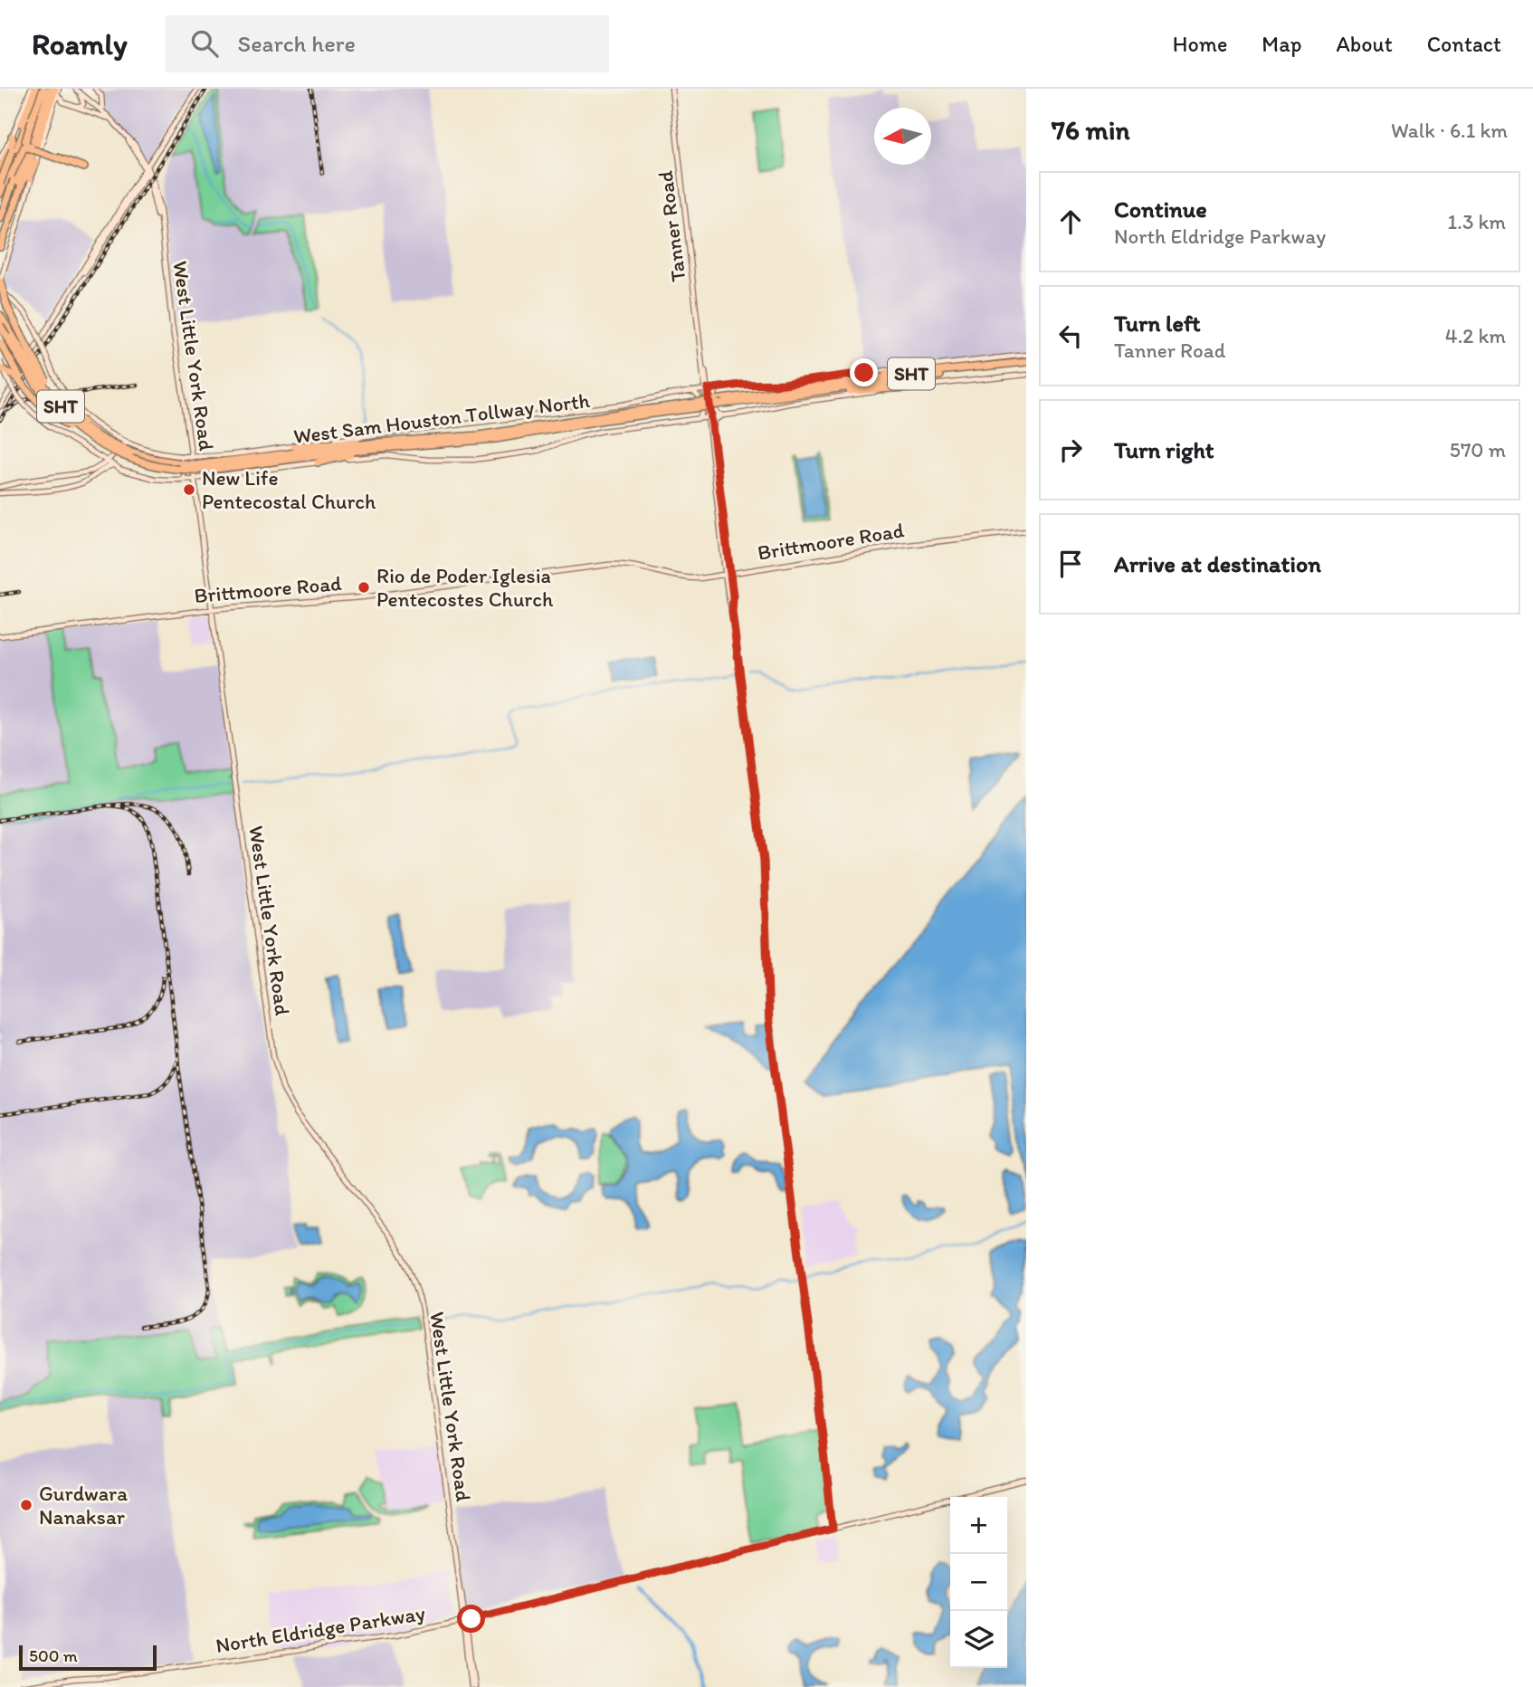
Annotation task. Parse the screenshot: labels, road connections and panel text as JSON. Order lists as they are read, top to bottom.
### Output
{
  "streets": {
    "highway": ["SHT", "West Sam Houston Tollway North"],
    "main road": [
      "Tanner Road",
      "West Little York Road",
      "Brittmoore Road",
      "North Eldridge Parkway"
    ]
  },
  "crossings": [
    ["Tanner Road", "Brittmoore Road"],
    ["Tanner Road", "North Eldridge Parkway"],
    ["West Little York Road", "Brittmoore Road"],
    ["West Little York Road", "North Eldridge Parkway"],
    ["SHT", "West Sam Houston Tollway North"]
  ],
  "places": ["New Life Pentecostal Church", "Rio de Poder Iglesia Pentecostes Church", "Gurdwara Nanaksar"],
  "scale_bar": "500 m",
  "north": "left",
  "page": {
    "header": "Roamly",
    "search": "Search here",
    "nav": [
      "Home",
      "Map",
      "About",
      "Contact"
    ],
    "heading": ["76 min", "Walk · 6.1 km"],
    "list": [
      ["Continue", "North Eldridge Parkway", "1.3 km"],
      ["Turn left", "Tanner Road", "4.2 km"],
      ["Turn right", "570 m"],
      "Arrive at destination"
    ],
    "map_buttons": ["+", "−"],
    "scale": "500 m"
  }
}
